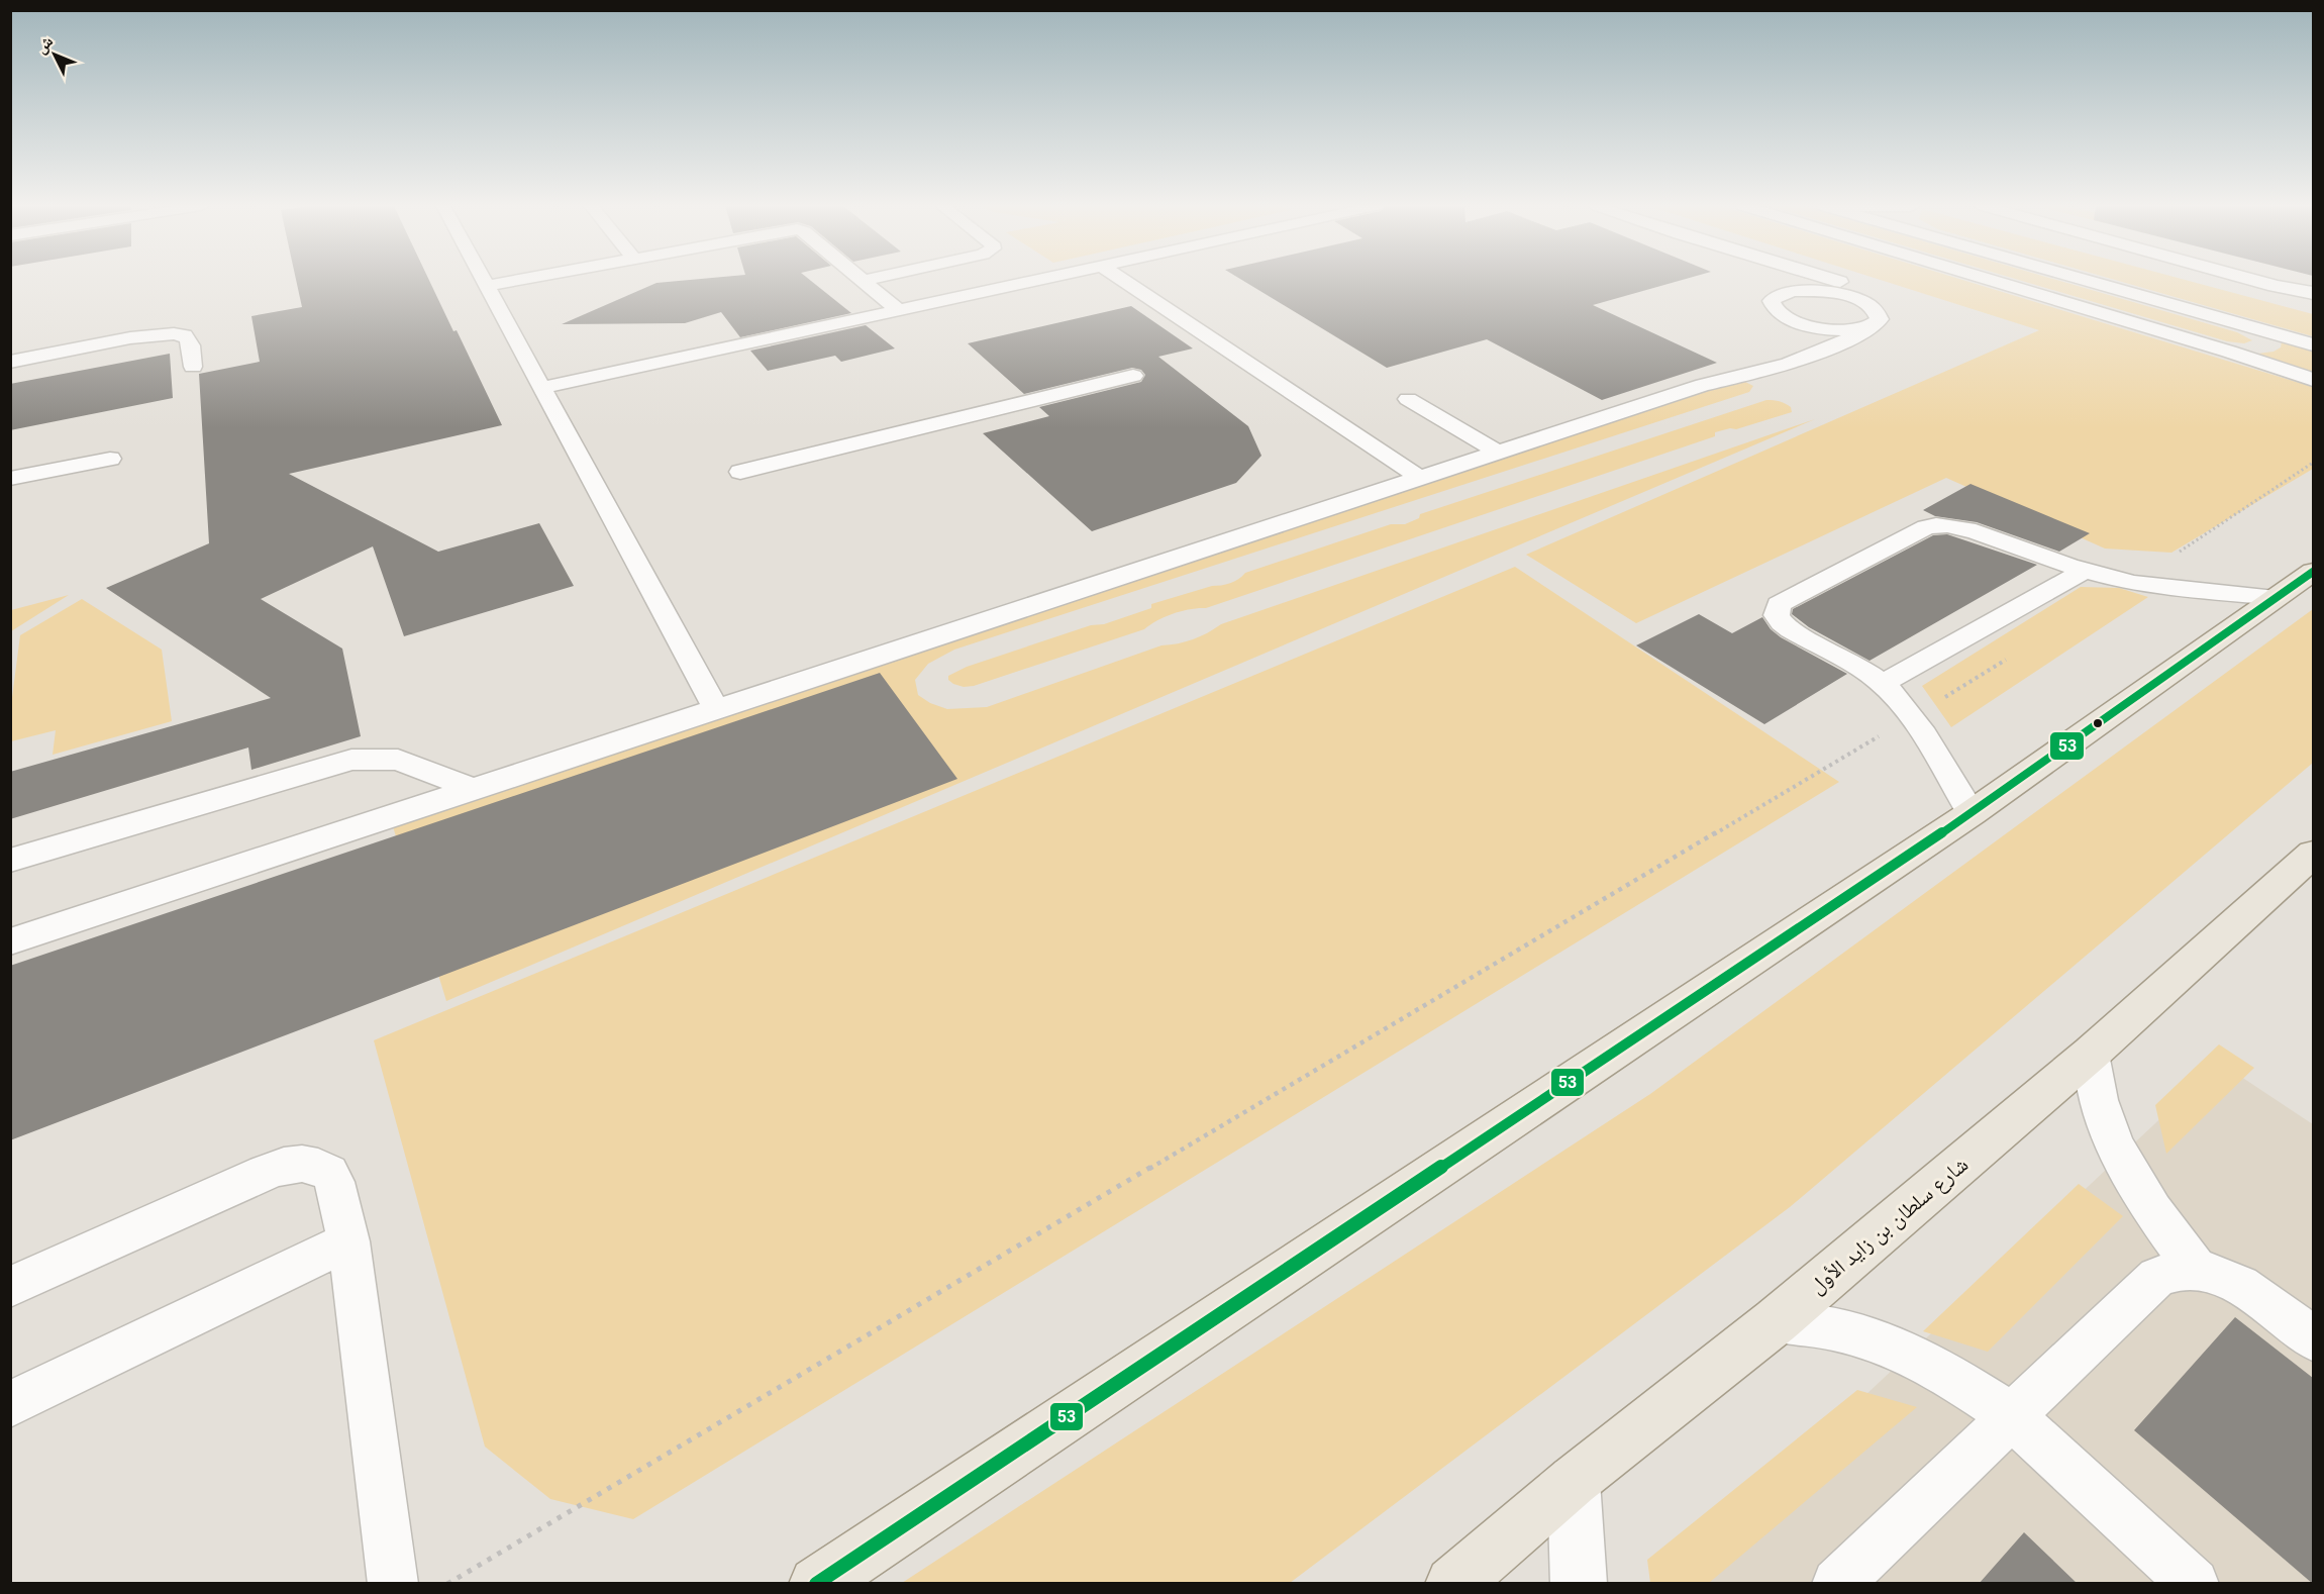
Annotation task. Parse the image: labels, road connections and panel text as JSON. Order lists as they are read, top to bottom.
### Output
{
  "streets": {
    "main road": ["شارع سلطان بن زايد الأول"]
  },
  "lines": ["transit line 53"],
  "north": "top left"
}
